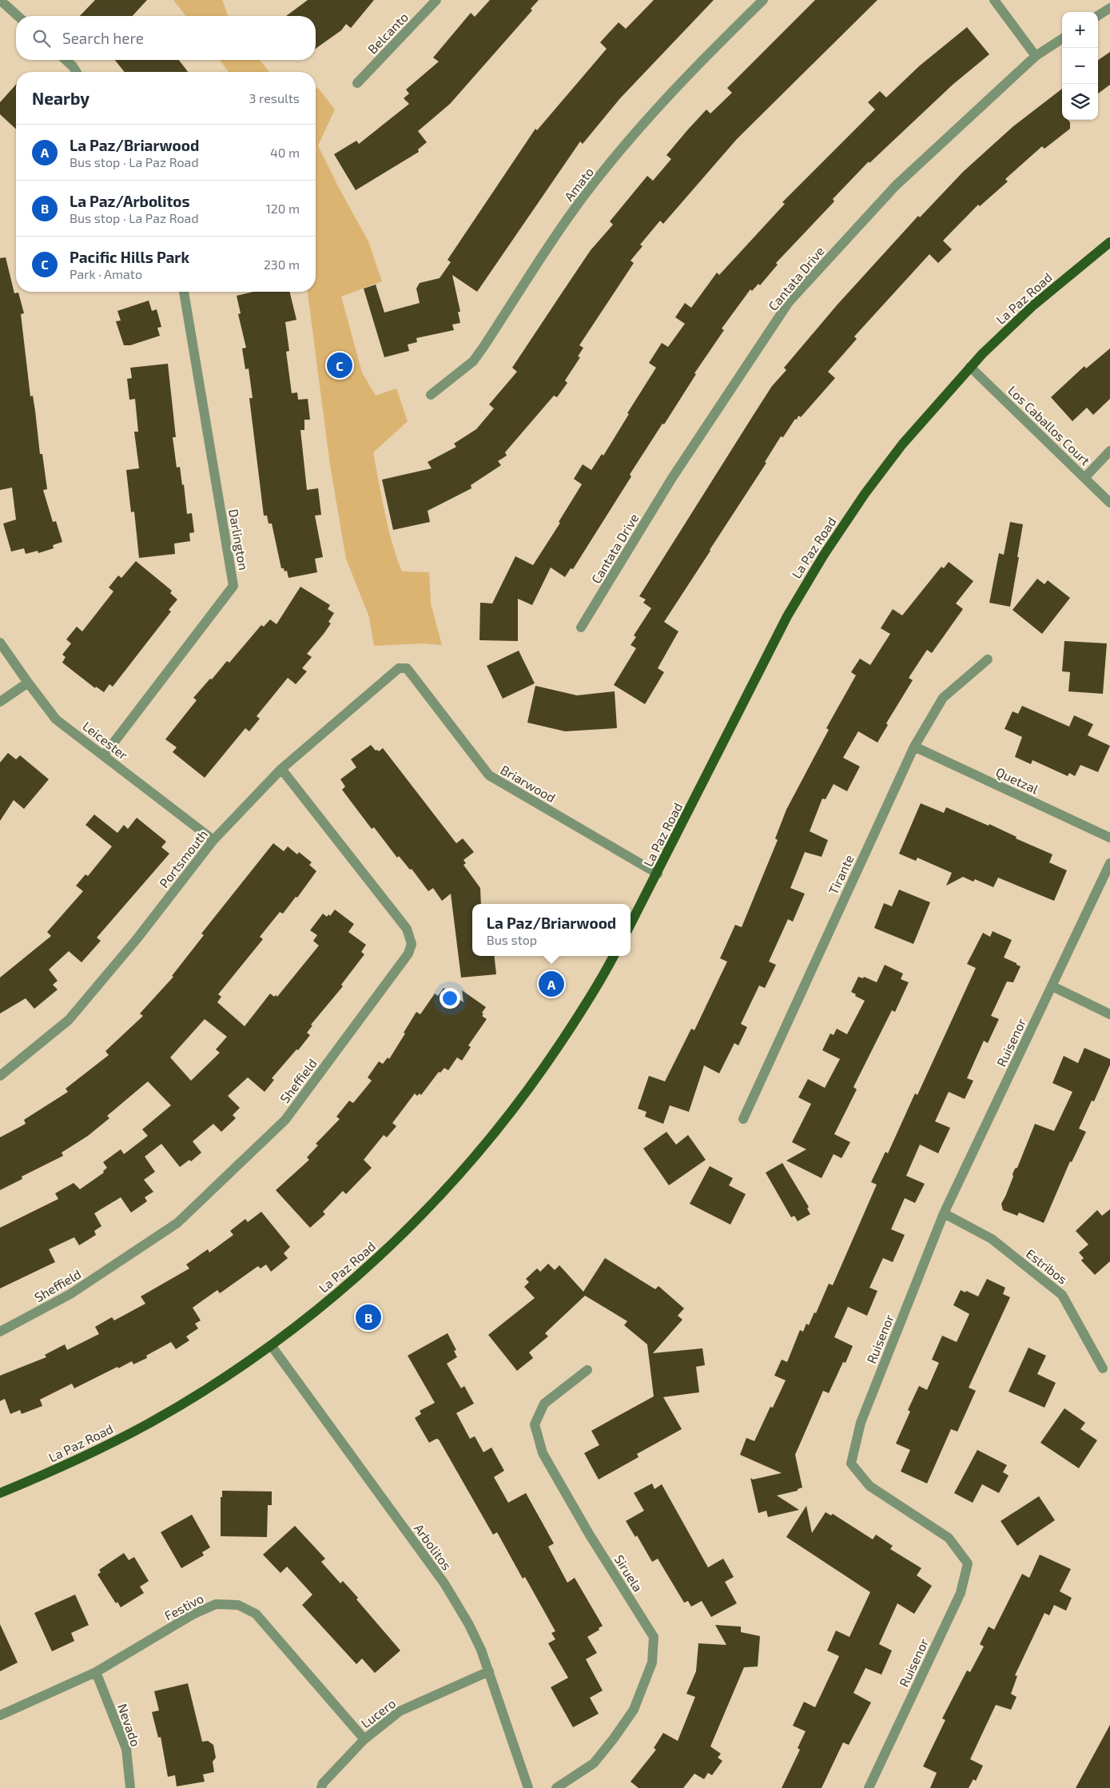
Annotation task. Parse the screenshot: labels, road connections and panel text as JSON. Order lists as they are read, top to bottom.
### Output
{
  "streets": {
    "main road": ["La Paz Road"],
    "street": [
      "Belcanto",
      "Amato",
      "Cantata Drive",
      "Los Caballos Court",
      "Darlington",
      "Leicester",
      "Quetzal",
      "Briarwood",
      "Portsmouth",
      "Tirante",
      "Ruisenor",
      "Sheffield",
      "Estribos",
      "Arbolitos",
      "Siruela",
      "Festivo",
      "Lucero",
      "Nevado"
    ]
  },
  "crossings": [
    ["La Paz Road", "Los Caballos Court"],
    ["La Paz Road", "Briarwood"],
    ["La Paz Road", "Arbolitos"],
    ["Darlington", "Leicester"],
    ["Leicester", "Portsmouth"],
    ["Quetzal", "Tirante"],
    ["Briarwood", "Portsmouth"],
    ["Portsmouth", "Sheffield"],
    ["Ruisenor", "Estribos"],
    ["Arbolitos", "Lucero"],
    ["Festivo", "Lucero"],
    ["Festivo", "Nevado"]
  ],
  "page": {
    "map_buttons": ["+", "−"],
    "search": "Search here",
    "heading": ["Nearby", "3 results"],
    "list": [
      {
        "mark": "A",
        "name": "La Paz/Briarwood",
        "note": "Bus stop · La Paz Road",
        "value": "40 m"
      },
      {
        "mark": "B",
        "name": "La Paz/Arbolitos",
        "note": "Bus stop · La Paz Road",
        "value": "120 m"
      },
      {
        "mark": "C",
        "name": "Pacific Hills Park",
        "note": "Park · Amato",
        "value": "230 m"
      }
    ],
    "pins": ["C", "A", "B"],
    "popup": ["La Paz/Briarwood", "Bus stop"]
  }
}
